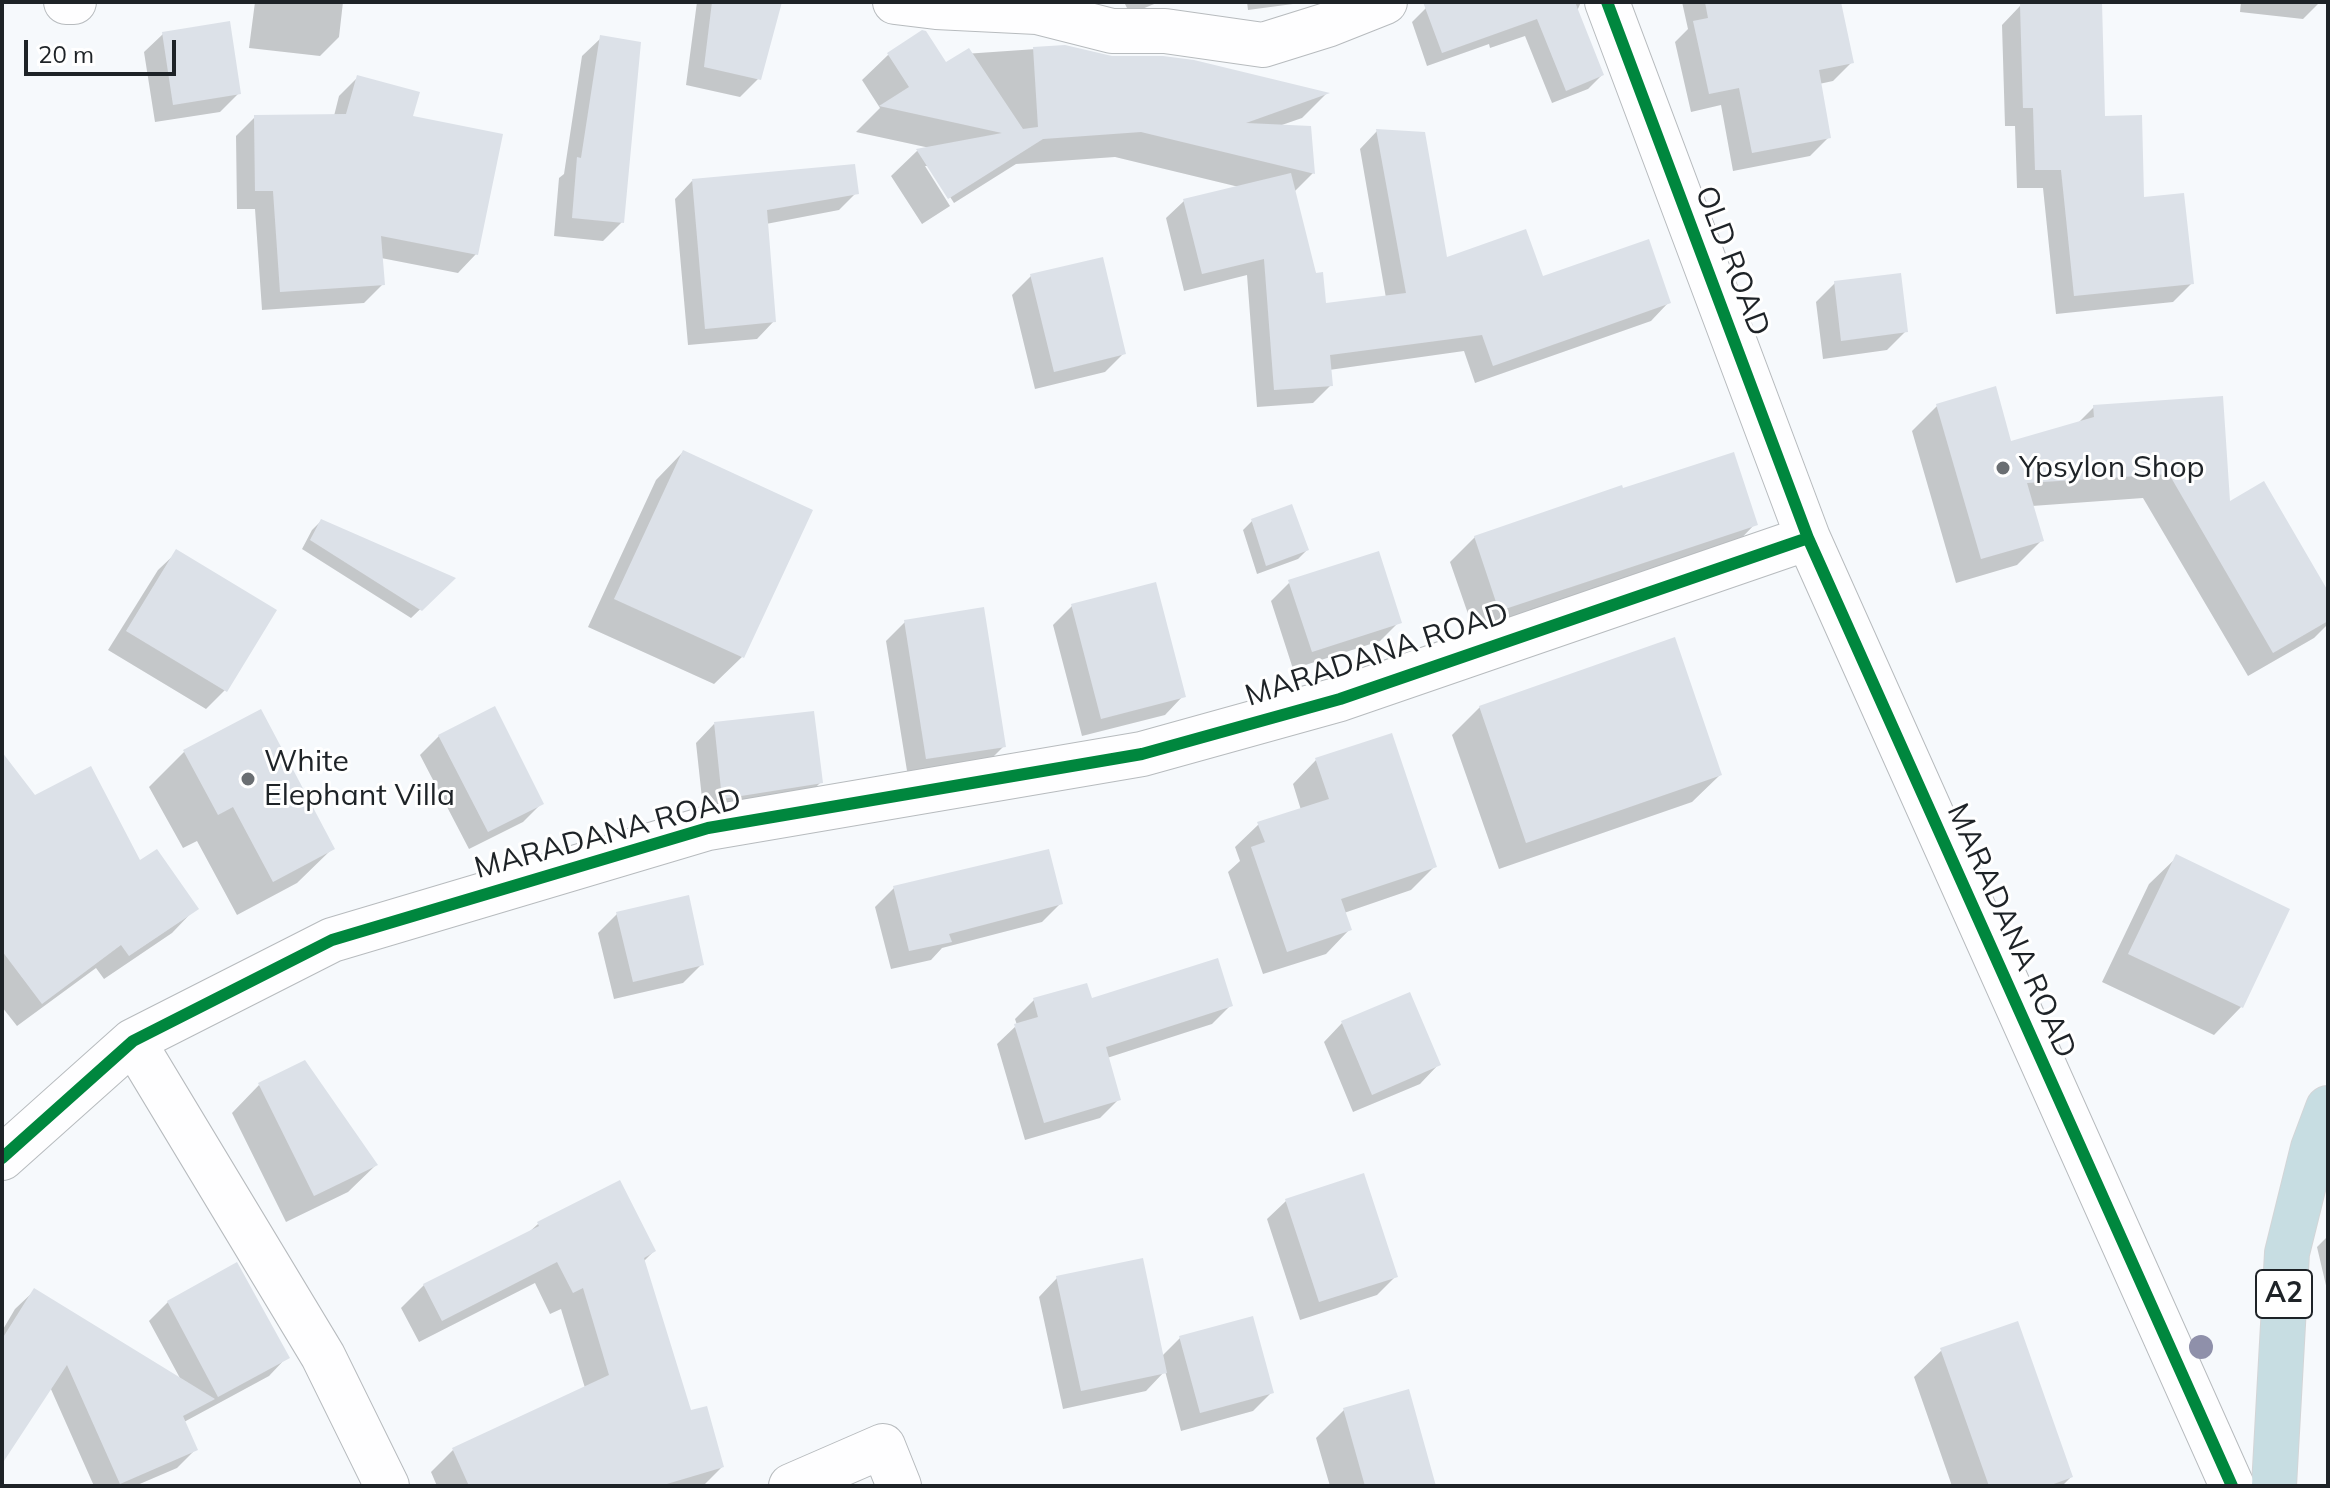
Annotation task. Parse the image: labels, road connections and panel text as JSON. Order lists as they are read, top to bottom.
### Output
{
  "streets": {
    "highway": ["A2"],
    "street": ["OLD ROAD", "MARADANA ROAD"]
  },
  "crossings": [
    ["OLD ROAD", "MARADANA ROAD"]
  ],
  "places": ["Ypsylon Shop", "White Elephant Villa"],
  "scale_bar": "20 m"
}
